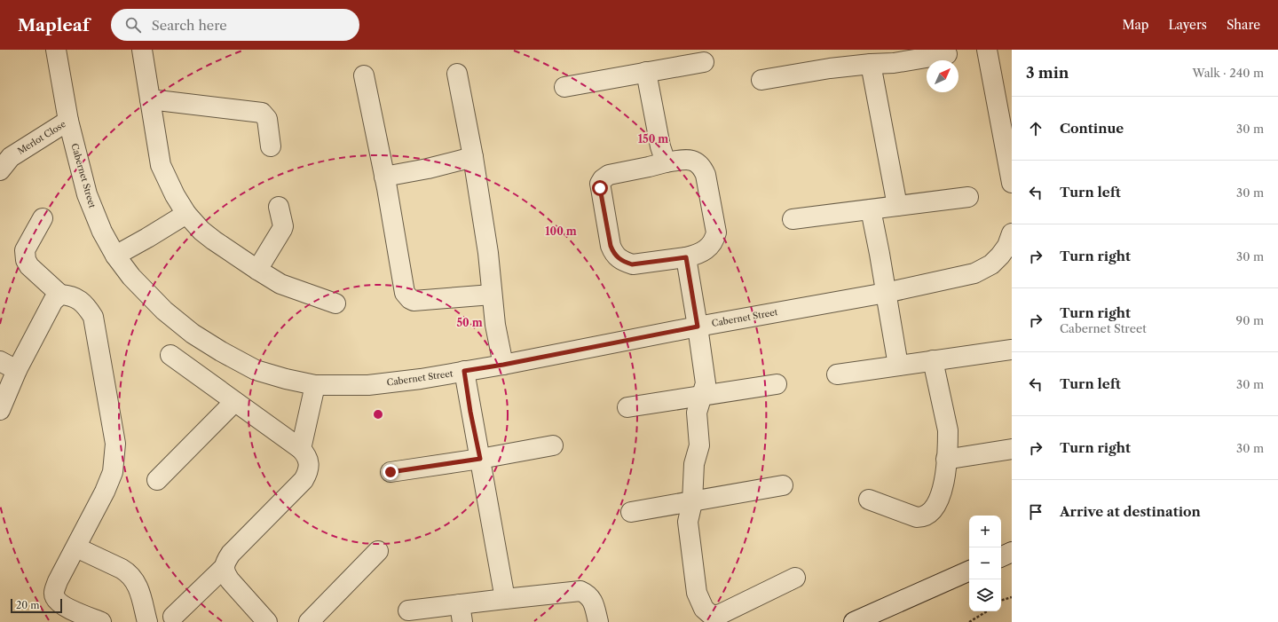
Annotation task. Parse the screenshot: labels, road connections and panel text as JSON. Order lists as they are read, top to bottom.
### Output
{
  "streets": {
    "street": ["Merlot Close", "Cabernet Street"]
  },
  "crossings": [
    ["Merlot Close", "Cabernet Street"]
  ],
  "scale_bar": "20 m",
  "north": "top right",
  "page": {
    "header": "Mapleaf",
    "search": "Search here",
    "nav": ["Map", "Layers", "Share"],
    "heading": ["3 min", "Walk · 240 m"],
    "list": [
      ["Continue", "30 m"],
      ["Turn left", "30 m"],
      ["Turn right", "30 m"],
      ["Turn right", "Cabernet Street", "90 m"],
      ["Turn left", "30 m"],
      ["Turn right", "30 m"],
      "Arrive at destination"
    ],
    "map_buttons": ["+", "−"],
    "scale": "20 m"
  },
  "rings": ["150 m", "100 m", "50 m"]
}
